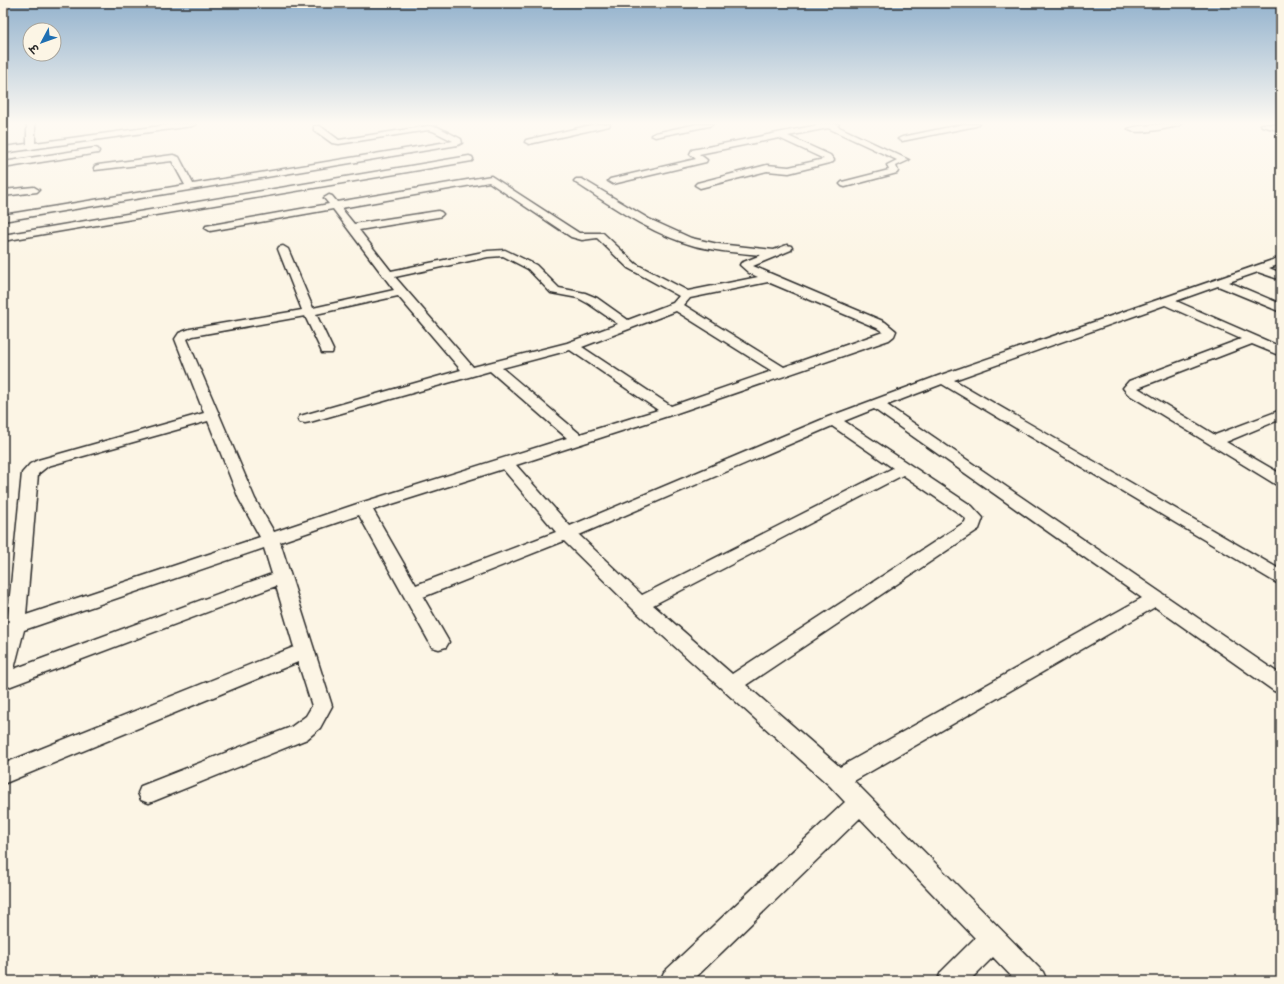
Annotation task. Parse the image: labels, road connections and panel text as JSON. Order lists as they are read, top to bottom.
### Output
{
  "north": "bottom left"
}
